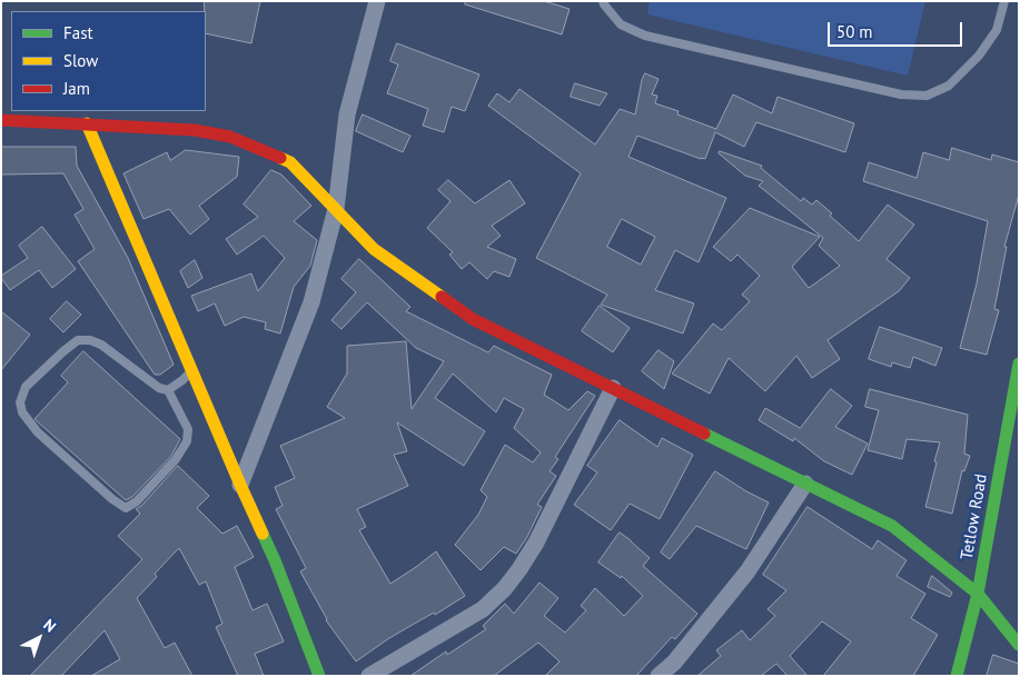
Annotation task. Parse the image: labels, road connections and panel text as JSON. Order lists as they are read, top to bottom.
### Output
{
  "streets": {
    "main road": ["Tetlow Road"]
  },
  "legend": ["Fast", "Slow", "Jam"],
  "scale_bar": "50 m",
  "north": "top right"
}
